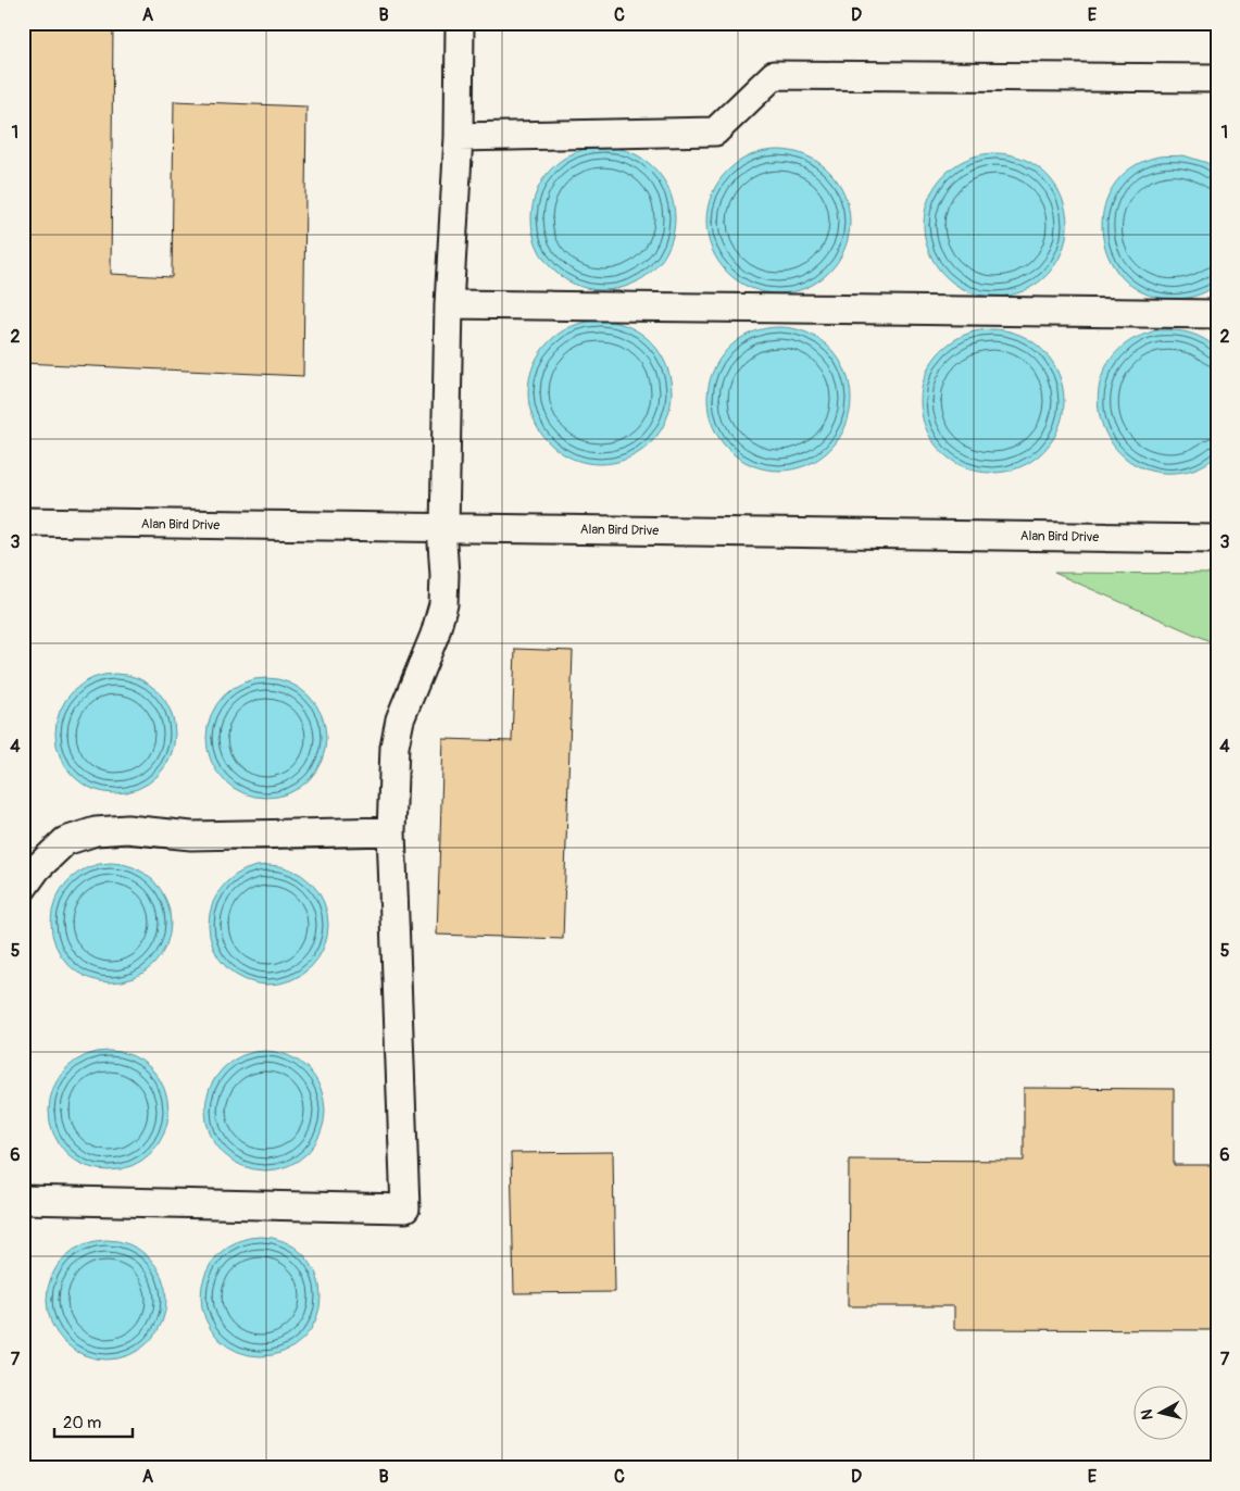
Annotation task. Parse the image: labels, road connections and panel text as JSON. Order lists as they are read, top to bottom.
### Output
{
  "streets": {
    "street": ["Alan Bird Drive"]
  },
  "scale_bar": "20 m",
  "north": "left",
  "grid": {
    "columns": [
      "A",
      "B",
      "C",
      "D",
      "E"
    ],
    "rows": [
      "1",
      "2",
      "3",
      "4",
      "5",
      "6",
      "7"
    ]
  }
}
